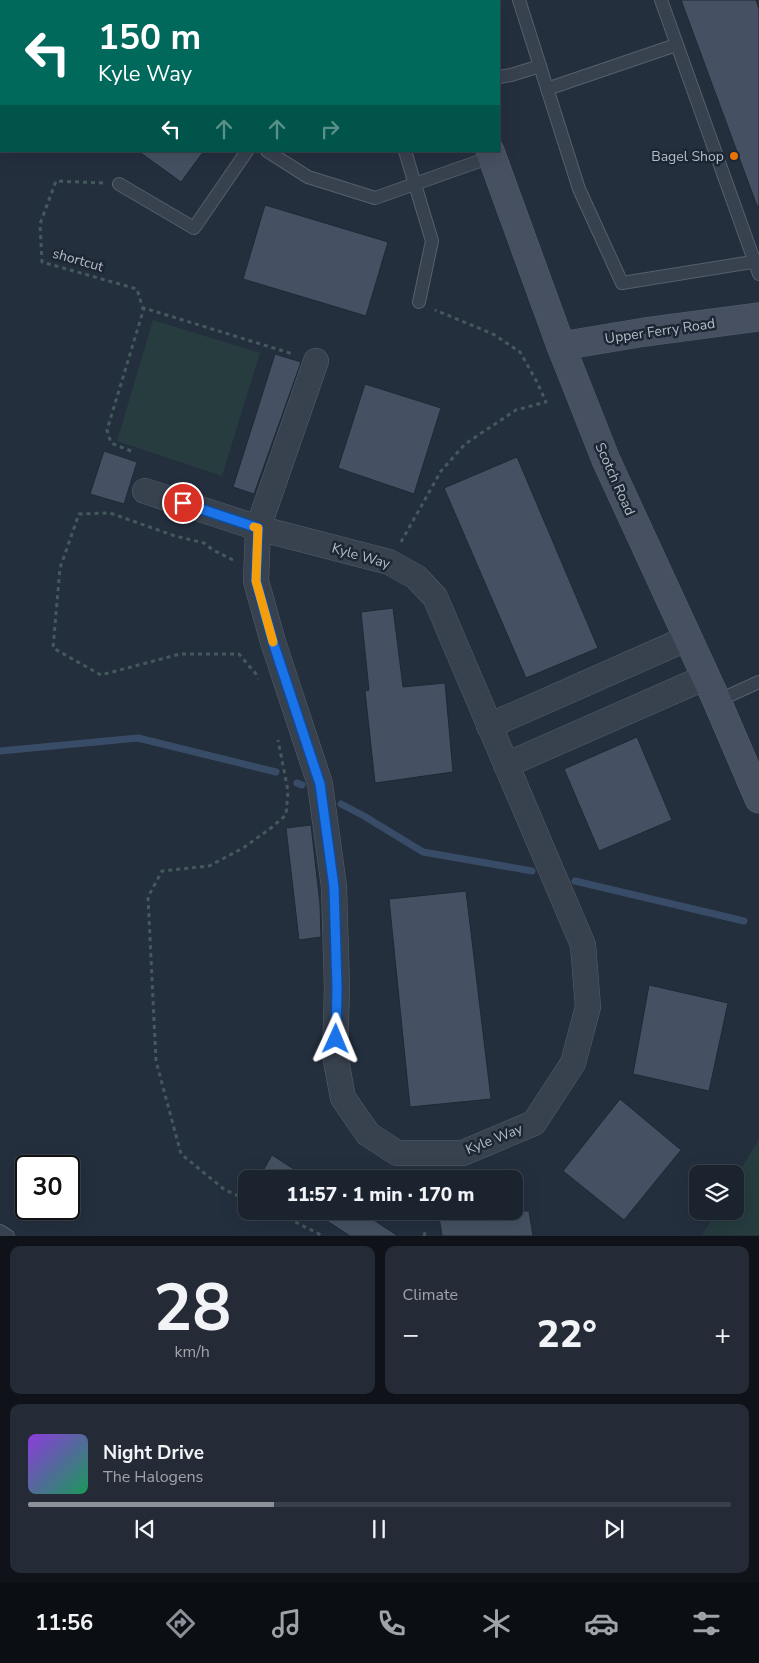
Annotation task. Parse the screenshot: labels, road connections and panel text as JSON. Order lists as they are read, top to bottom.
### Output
{
  "streets": {
    "main road": ["Upper Ferry Road", "Scotch Road"],
    "street": ["Kyle Way"],
    "path": ["shortcut"]
  },
  "crossings": [
    ["Upper Ferry Road", "Scotch Road"]
  ],
  "places": ["Bagel Shop"],
  "page": {
    "turn": ["150 m", "Kyle Way"],
    "limit": "30",
    "trip": "11:57 · 1 min · 170 m",
    "tile": [
      ["28", "km/h"],
      "Climate"
    ],
    "heat": ["−", "22°", "+"],
    "song": ["Night Drive", "The Halogens"],
    "tabs": "11:56"
  }
}
